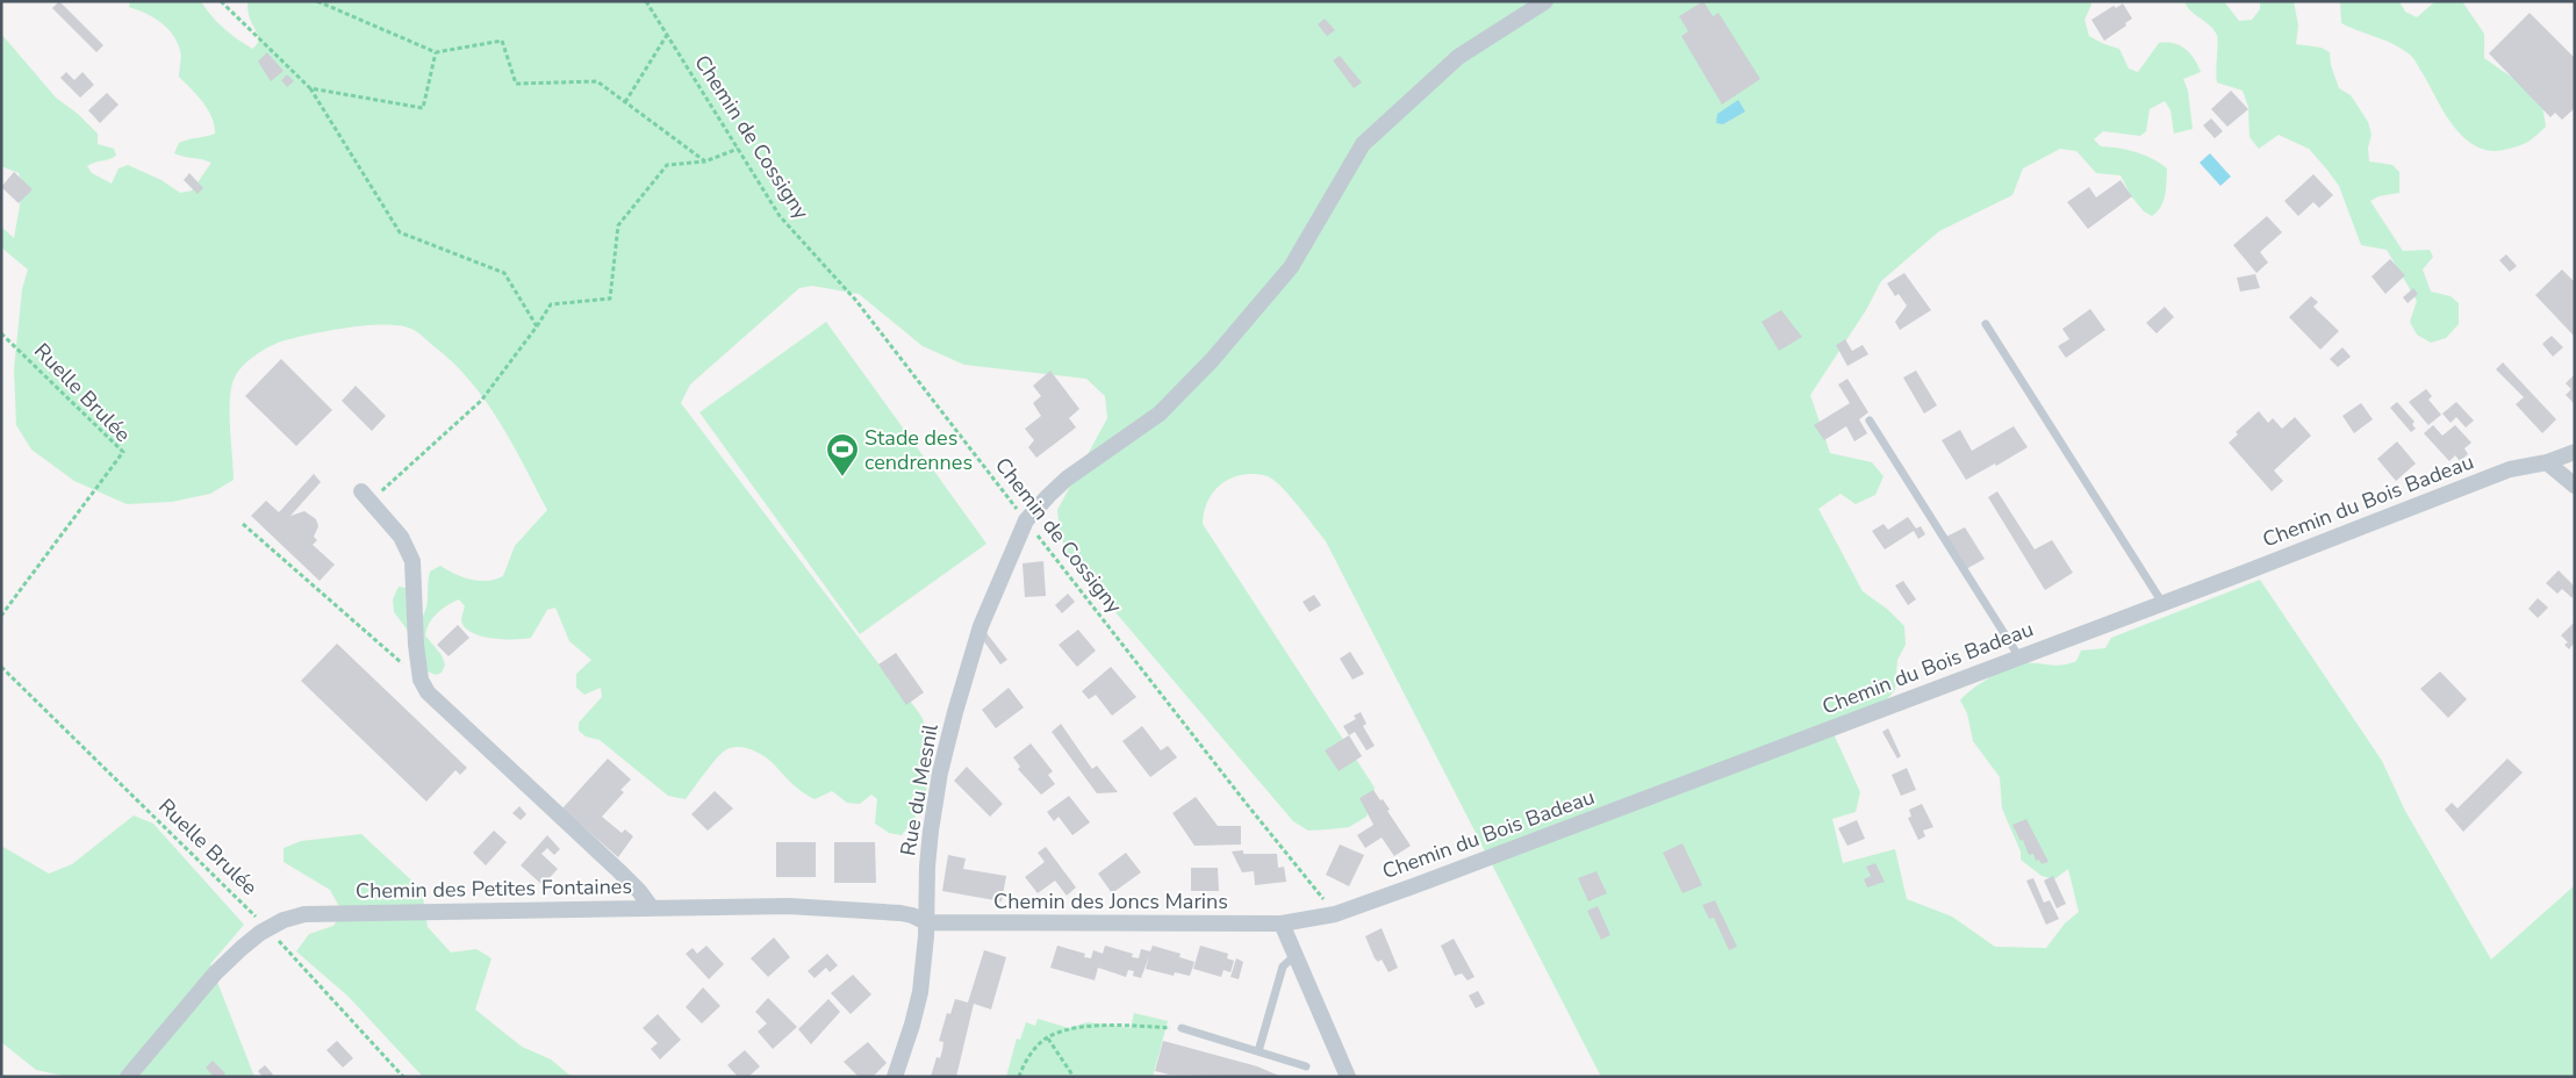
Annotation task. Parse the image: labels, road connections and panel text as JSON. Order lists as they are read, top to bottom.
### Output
{
  "streets": {
    "street": [
      "Chemin du Bois Badeau",
      "Rue du Mesnil",
      "Chemin des Petites Fontaines",
      "Chemin des Joncs Marins"
    ],
    "path": ["Chemin de Cossigny", "Ruelle Brulée"]
  },
  "crossings": [
    ["Chemin de Cossigny", "Chemin du Bois Badeau"],
    ["Chemin de Cossigny", "Rue du Mesnil"],
    ["Ruelle Brulée", "Chemin des Petites Fontaines"],
    ["Chemin du Bois Badeau", "Chemin des Joncs Marins"],
    ["Rue du Mesnil", "Chemin des Petites Fontaines"],
    ["Rue du Mesnil", "Chemin des Joncs Marins"],
    ["Chemin des Petites Fontaines", "Chemin des Joncs Marins"]
  ],
  "places": {
    "sports": ["Stade des cendrennes"]
  }
}
